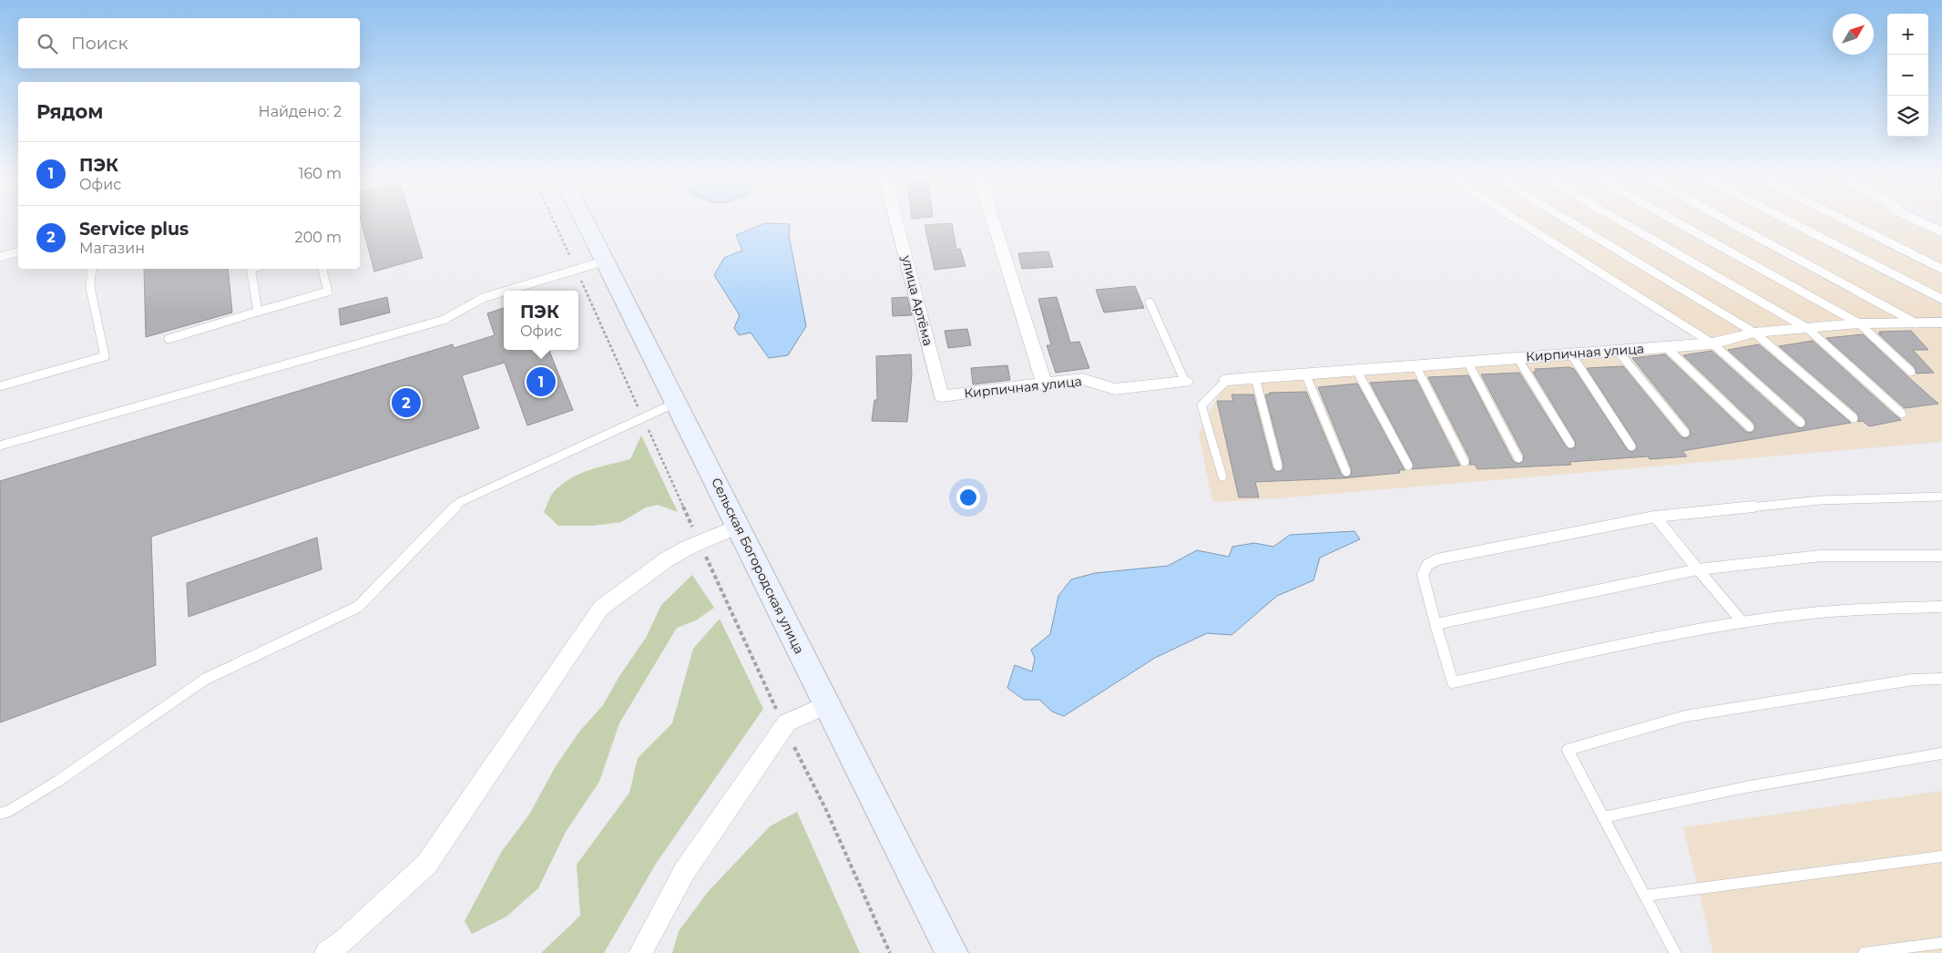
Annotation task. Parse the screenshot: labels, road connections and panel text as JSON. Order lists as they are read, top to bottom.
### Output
{
  "streets": {
    "main road": ["Сельская Богородская улица"],
    "street": ["улица Артёма", "Кирпичная улица"]
  },
  "crossings": [
    ["улица Артёма", "Кирпичная улица"]
  ],
  "north": "top right",
  "page": {
    "map_buttons": ["+", "−"],
    "search": "Поиск",
    "heading": ["Рядом", "Найдено: 2"],
    "list": [
      {
        "mark": "1",
        "name": "ПЭК",
        "note": "Офис",
        "value": "160 m"
      },
      {
        "mark": "2",
        "name": "Service plus",
        "note": "Магазин",
        "value": "200 m"
      }
    ],
    "popup": ["ПЭК", "Офис"],
    "pins": ["1", "2"]
  }
}
